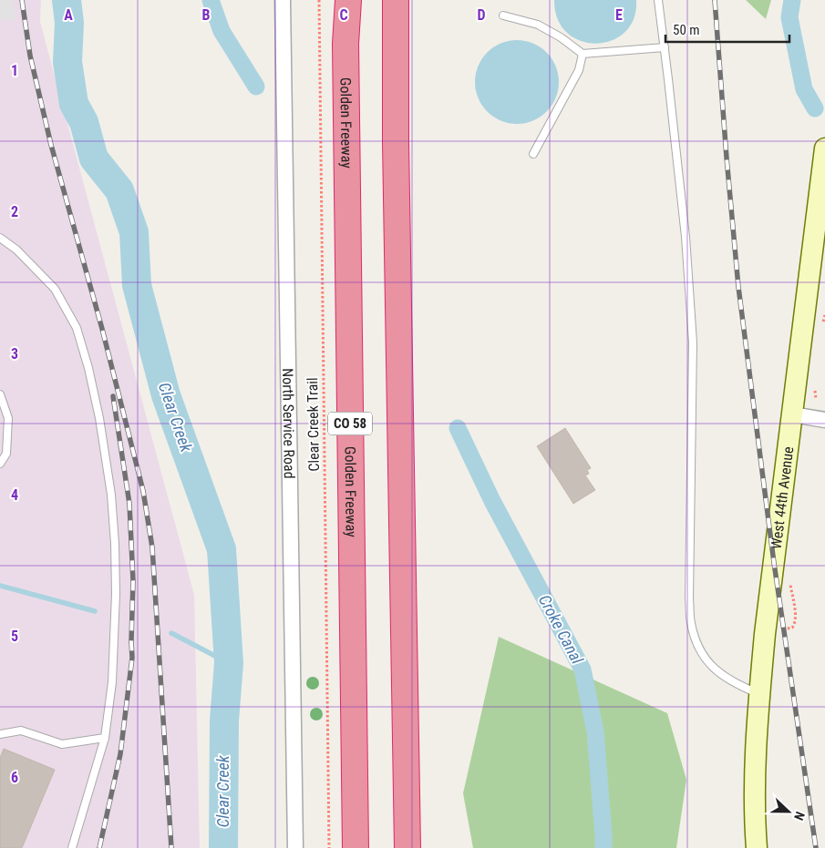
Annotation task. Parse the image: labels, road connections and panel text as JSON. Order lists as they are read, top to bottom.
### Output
{
  "streets": {
    "highway": ["Golden Freeway", "CO 58"],
    "street": ["North Service Road", "West 44th Avenue"],
    "path": ["Clear Creek Trail"]
  },
  "water": ["Clear Creek", "Croke Canal"],
  "scale_bar": "50 m",
  "north": "right",
  "grid": {
    "columns": [
      "A",
      "B",
      "C",
      "D",
      "E"
    ],
    "rows": [
      "1",
      "2",
      "3",
      "4",
      "5",
      "6"
    ]
  }
}
